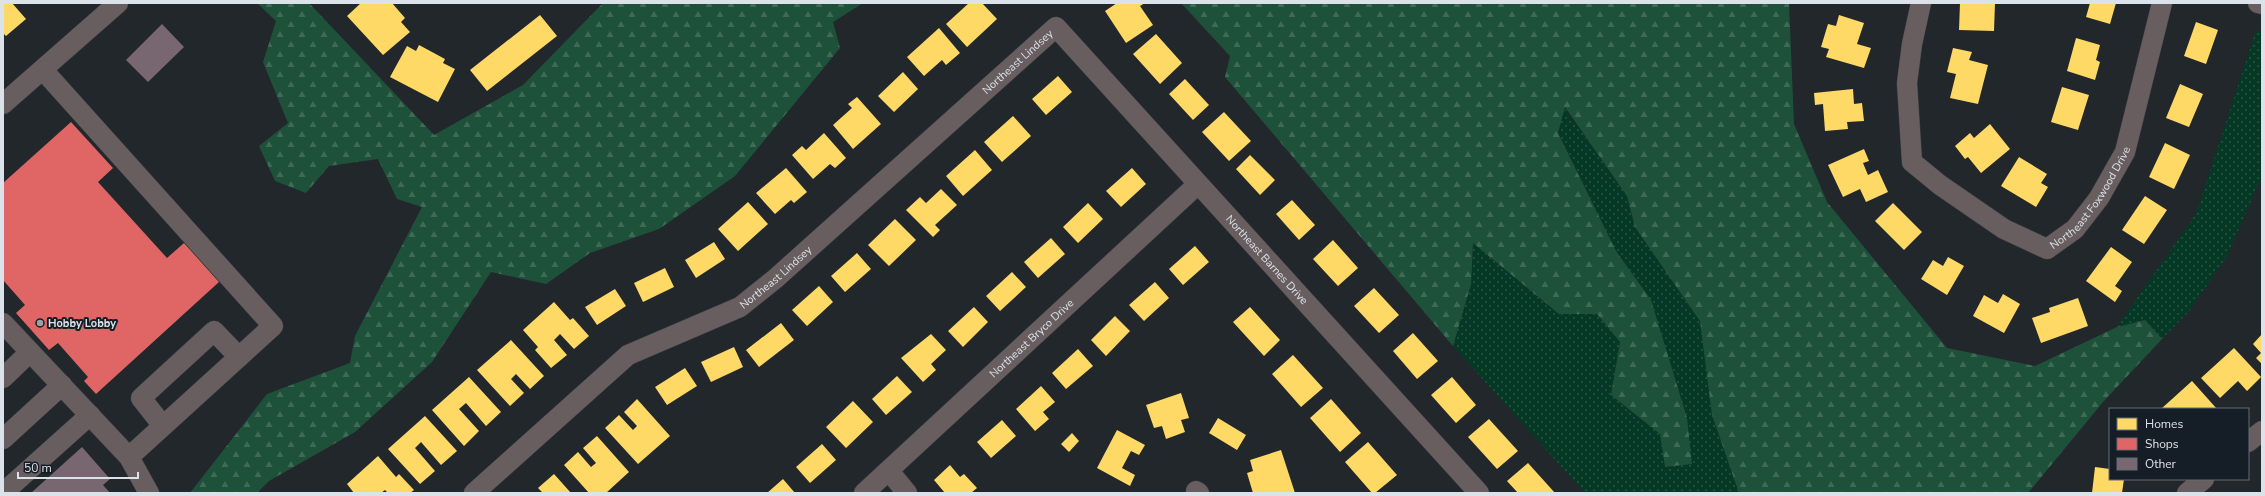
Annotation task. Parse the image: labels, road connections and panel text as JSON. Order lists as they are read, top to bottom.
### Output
{
  "streets": {
    "street": [
      "Northeast Lindsey",
      "Northeast Foxwood Drive",
      "Northeast Barnes Drive",
      "Northeast Bryco Drive"
    ]
  },
  "crossings": [
    ["Northeast Lindsey", "Northeast Barnes Drive"],
    ["Northeast Barnes Drive", "Northeast Bryco Drive"]
  ],
  "places": ["Hobby Lobby"],
  "legend": ["Homes", "Shops", "Other"],
  "scale_bar": "50 m"
}
